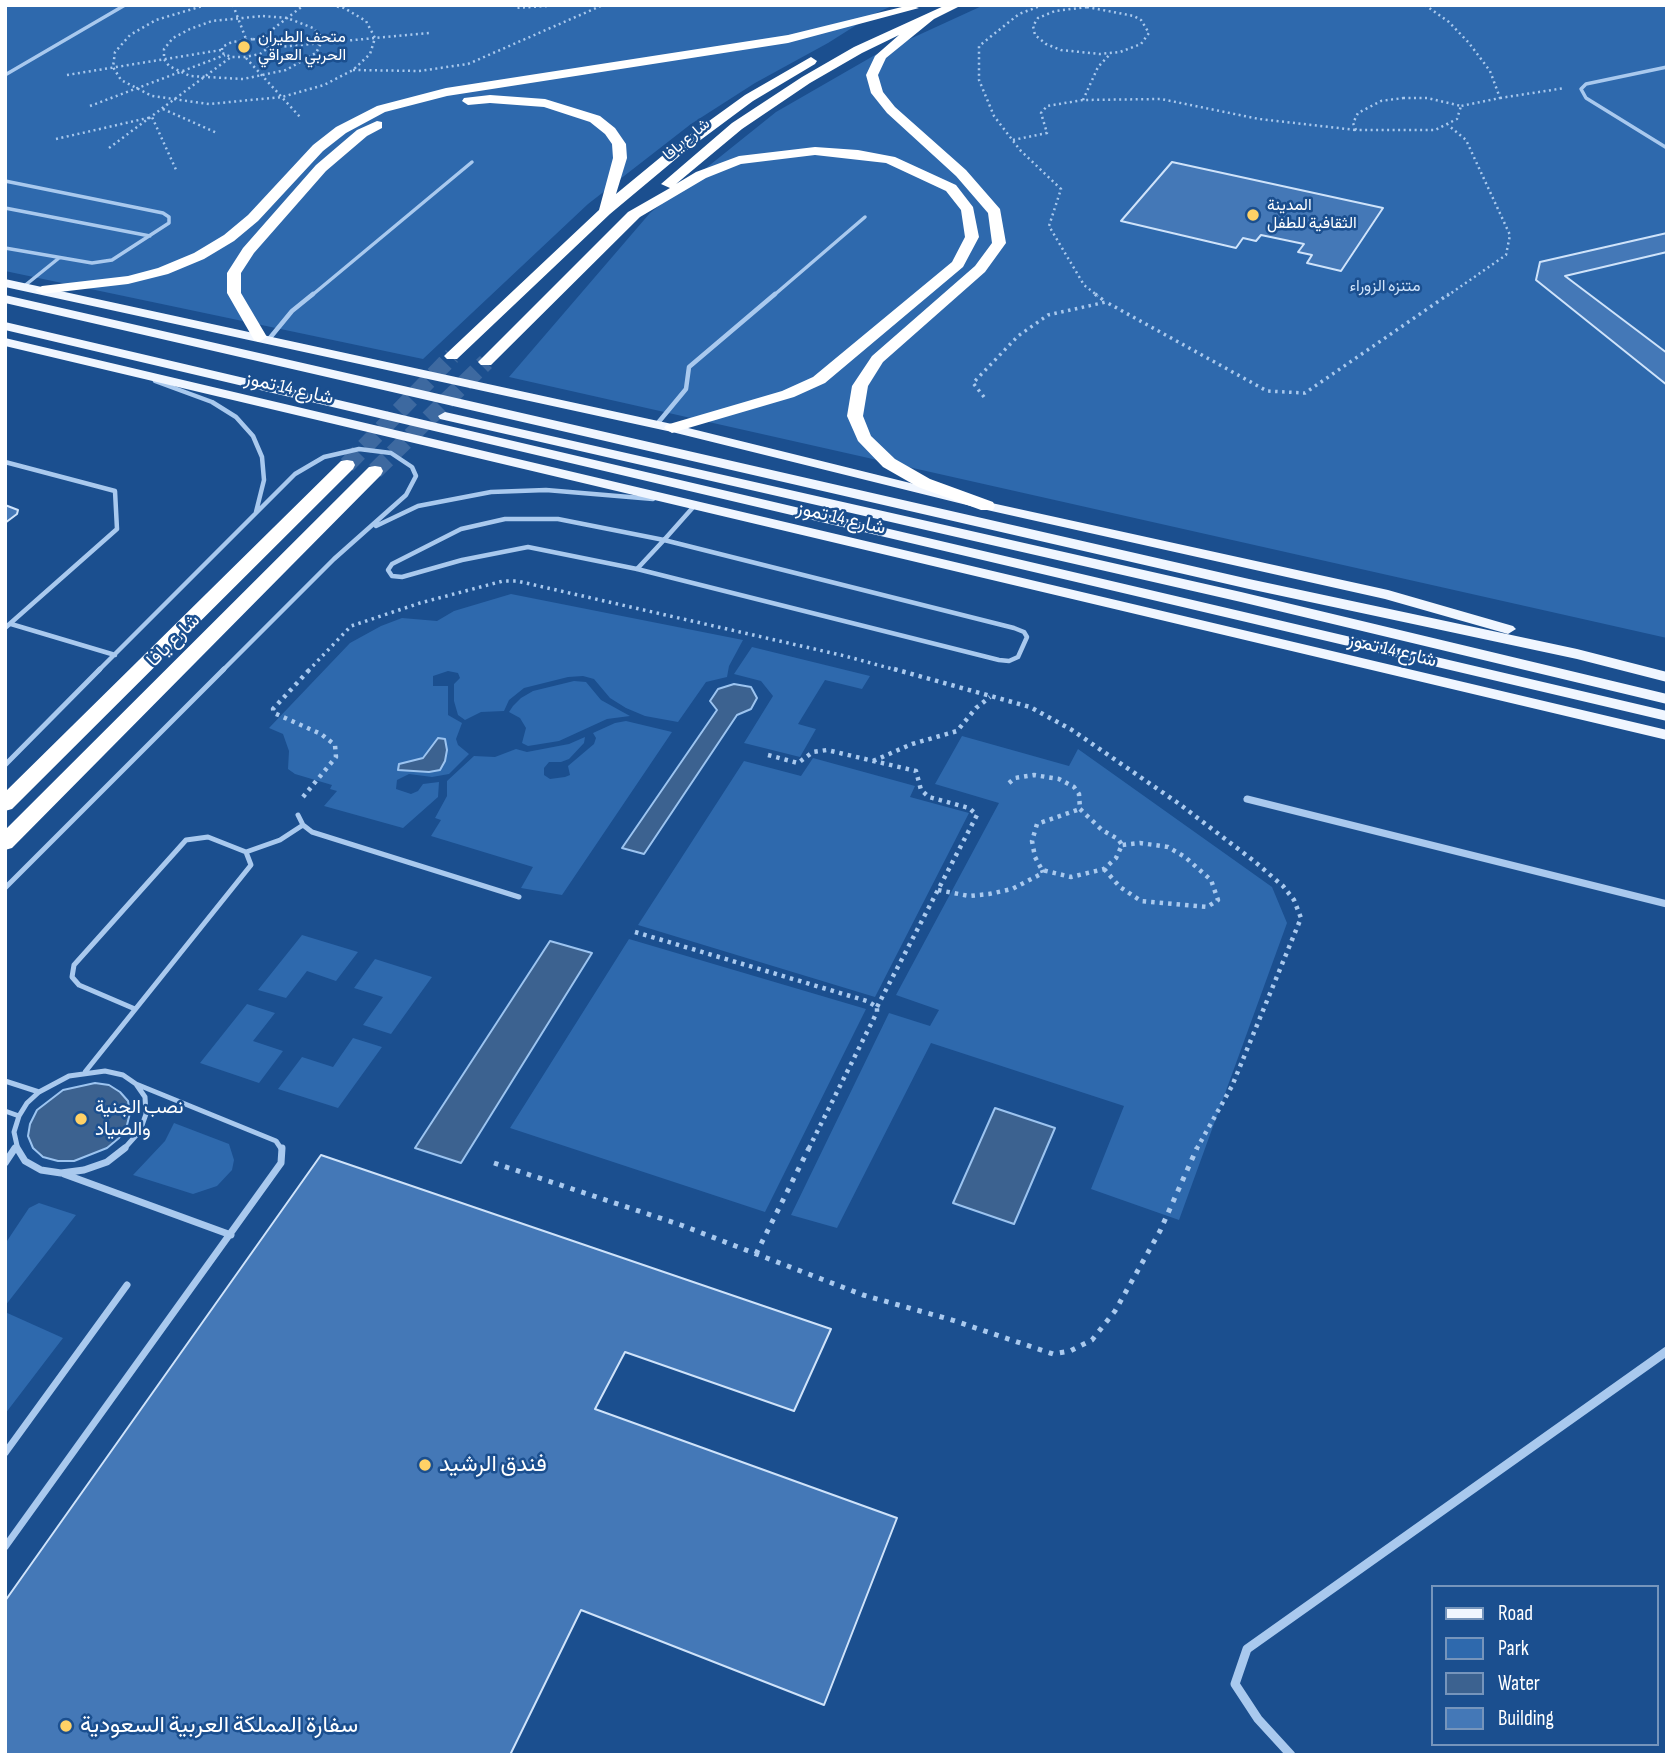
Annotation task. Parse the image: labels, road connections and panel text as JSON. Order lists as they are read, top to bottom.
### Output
{
  "streets": {
    "highway": ["شارع يافا"],
    "main road": ["شارع 14 تموز"]
  },
  "parks": ["متنزه الزوراء"],
  "places": [
    "متحف الطيران الحربي العراقي",
    "المدينة الثقافية للطفل",
    "نصب الجنية والصياد",
    "فندق الرشيد",
    "سفارة المملكة العربية السعودية"
  ],
  "legend": [
    "Road",
    "Park",
    "Water",
    "Building"
  ]
}
